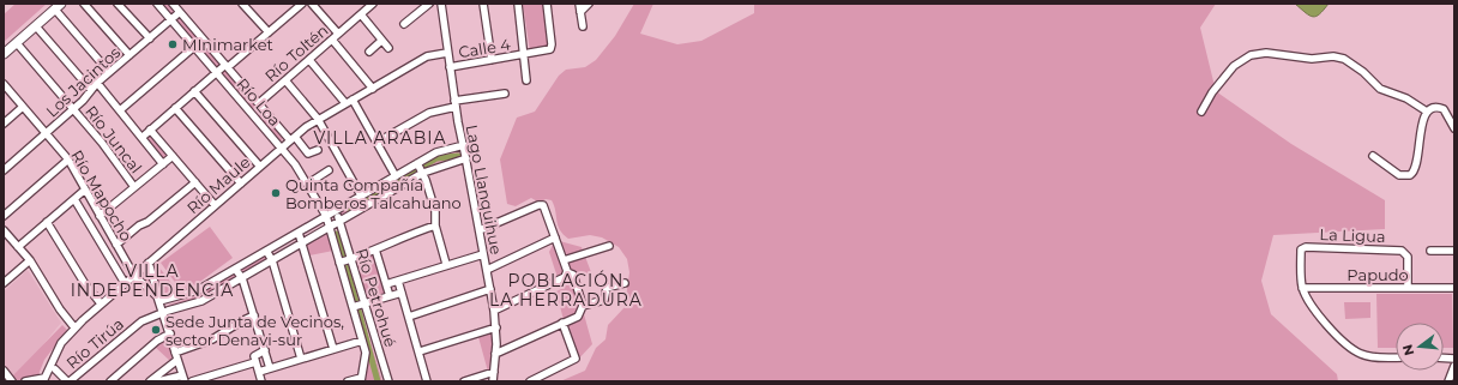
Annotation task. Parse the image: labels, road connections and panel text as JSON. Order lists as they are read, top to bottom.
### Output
{
  "streets": {
    "street": [
      "Calle 4",
      "Río Toltén",
      "Los Jacintos",
      "Río Loa",
      "Río Juncal",
      "Río Maule",
      "Lago Llanquihue",
      "Río Mapocho",
      "La Ligua",
      "Papudo",
      "Río Petrohué",
      "Río Tirúa"
    ]
  },
  "crossings": [
    ["Calle 4", "Lago Llanquihue"],
    ["Río Toltén", "Río Loa"],
    ["Los Jacintos", "Río Loa"],
    ["Los Jacintos", "Río Juncal"],
    ["Los Jacintos", "Río Mapocho"],
    ["Río Loa", "Río Maule"],
    ["Río Loa", "Río Petrohué"],
    ["Río Loa", "Río Tirúa"],
    ["Río Maule", "Lago Llanquihue"],
    ["Río Maule", "Río Mapocho"],
    ["Lago Llanquihue", "Río Tirúa"],
    ["Río Mapocho", "Río Tirúa"],
    ["La Ligua", "Papudo"],
    ["Río Petrohué", "Río Tirúa"]
  ],
  "districts": ["VILLA ARABIA", "VILLA INDEPENDENCIA", "POBLACIÓN LA HERRADURA"],
  "places": ["MInimarket", "Quinta Compañía Bomberos Talcahuano", "Sede Junta de Vecinos, sector Denavi-sur"],
  "north": "left"
}
